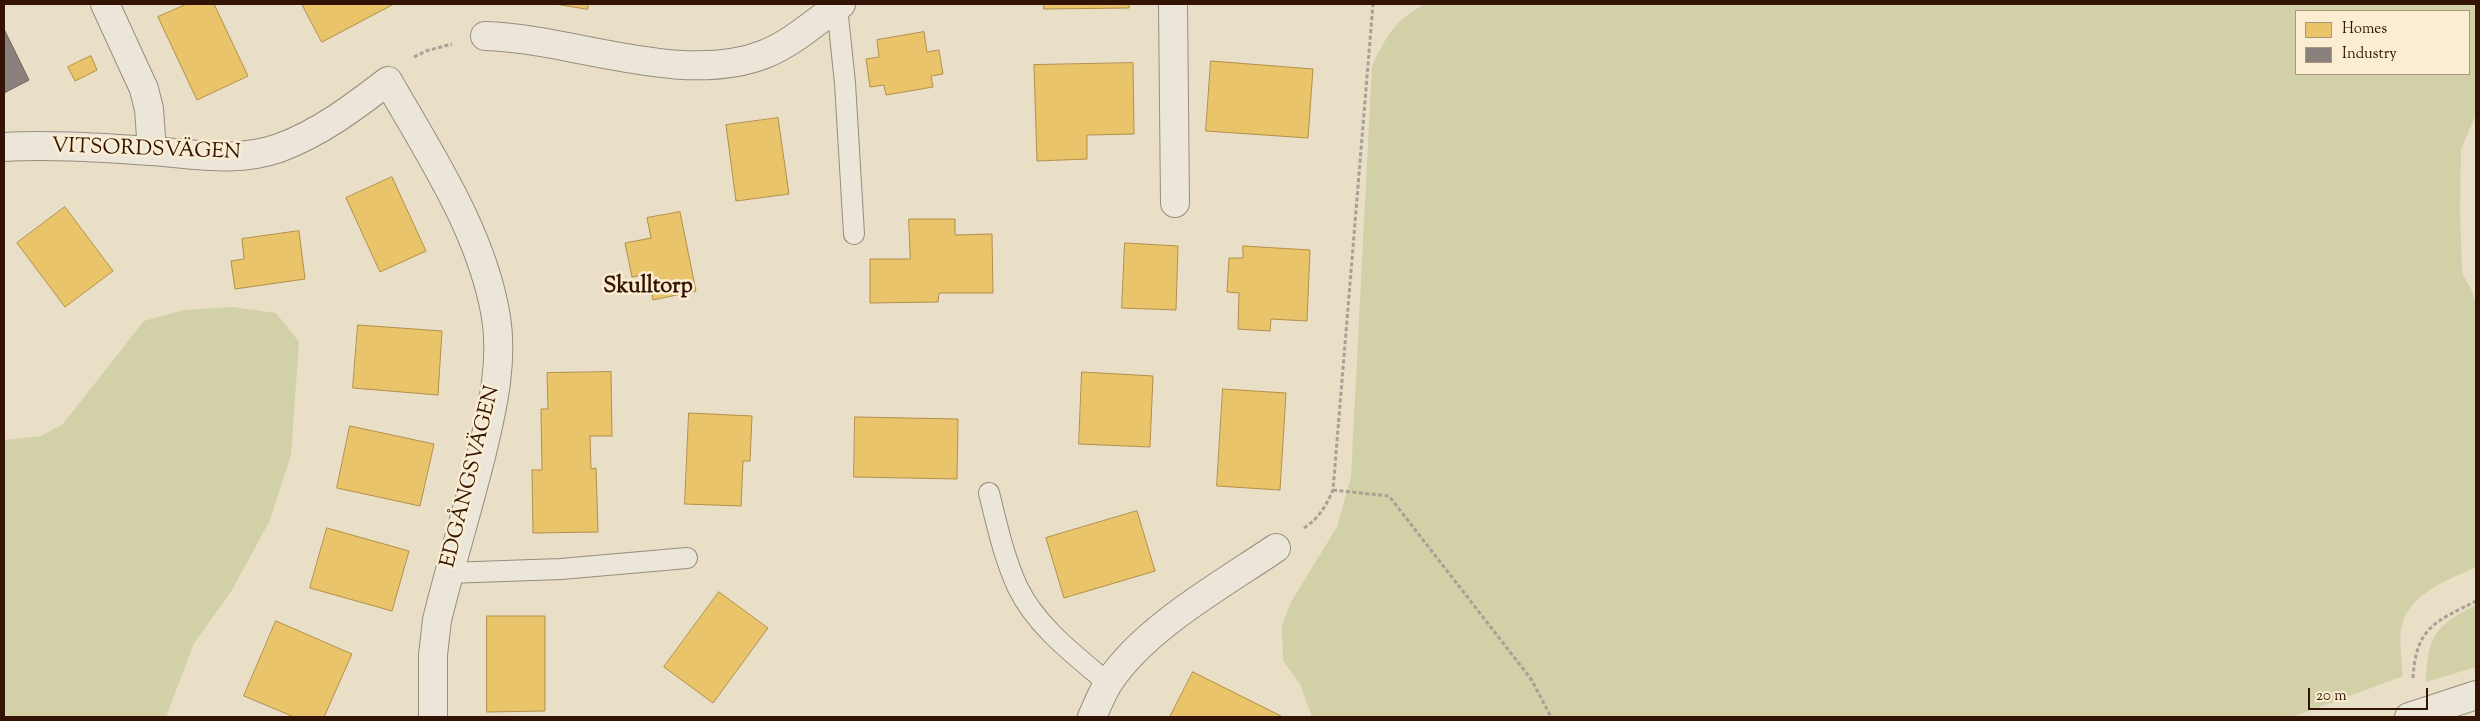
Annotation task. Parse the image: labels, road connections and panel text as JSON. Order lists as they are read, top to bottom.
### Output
{
  "streets": {
    "street": ["VITSORDSVÄGEN", "EDGÅNGSVÄGEN"]
  },
  "crossings": [
    ["VITSORDSVÄGEN", "EDGÅNGSVÄGEN"]
  ],
  "districts": ["Skulltorp"],
  "legend": ["Homes", "Industry"],
  "scale_bar": "20 m"
}
